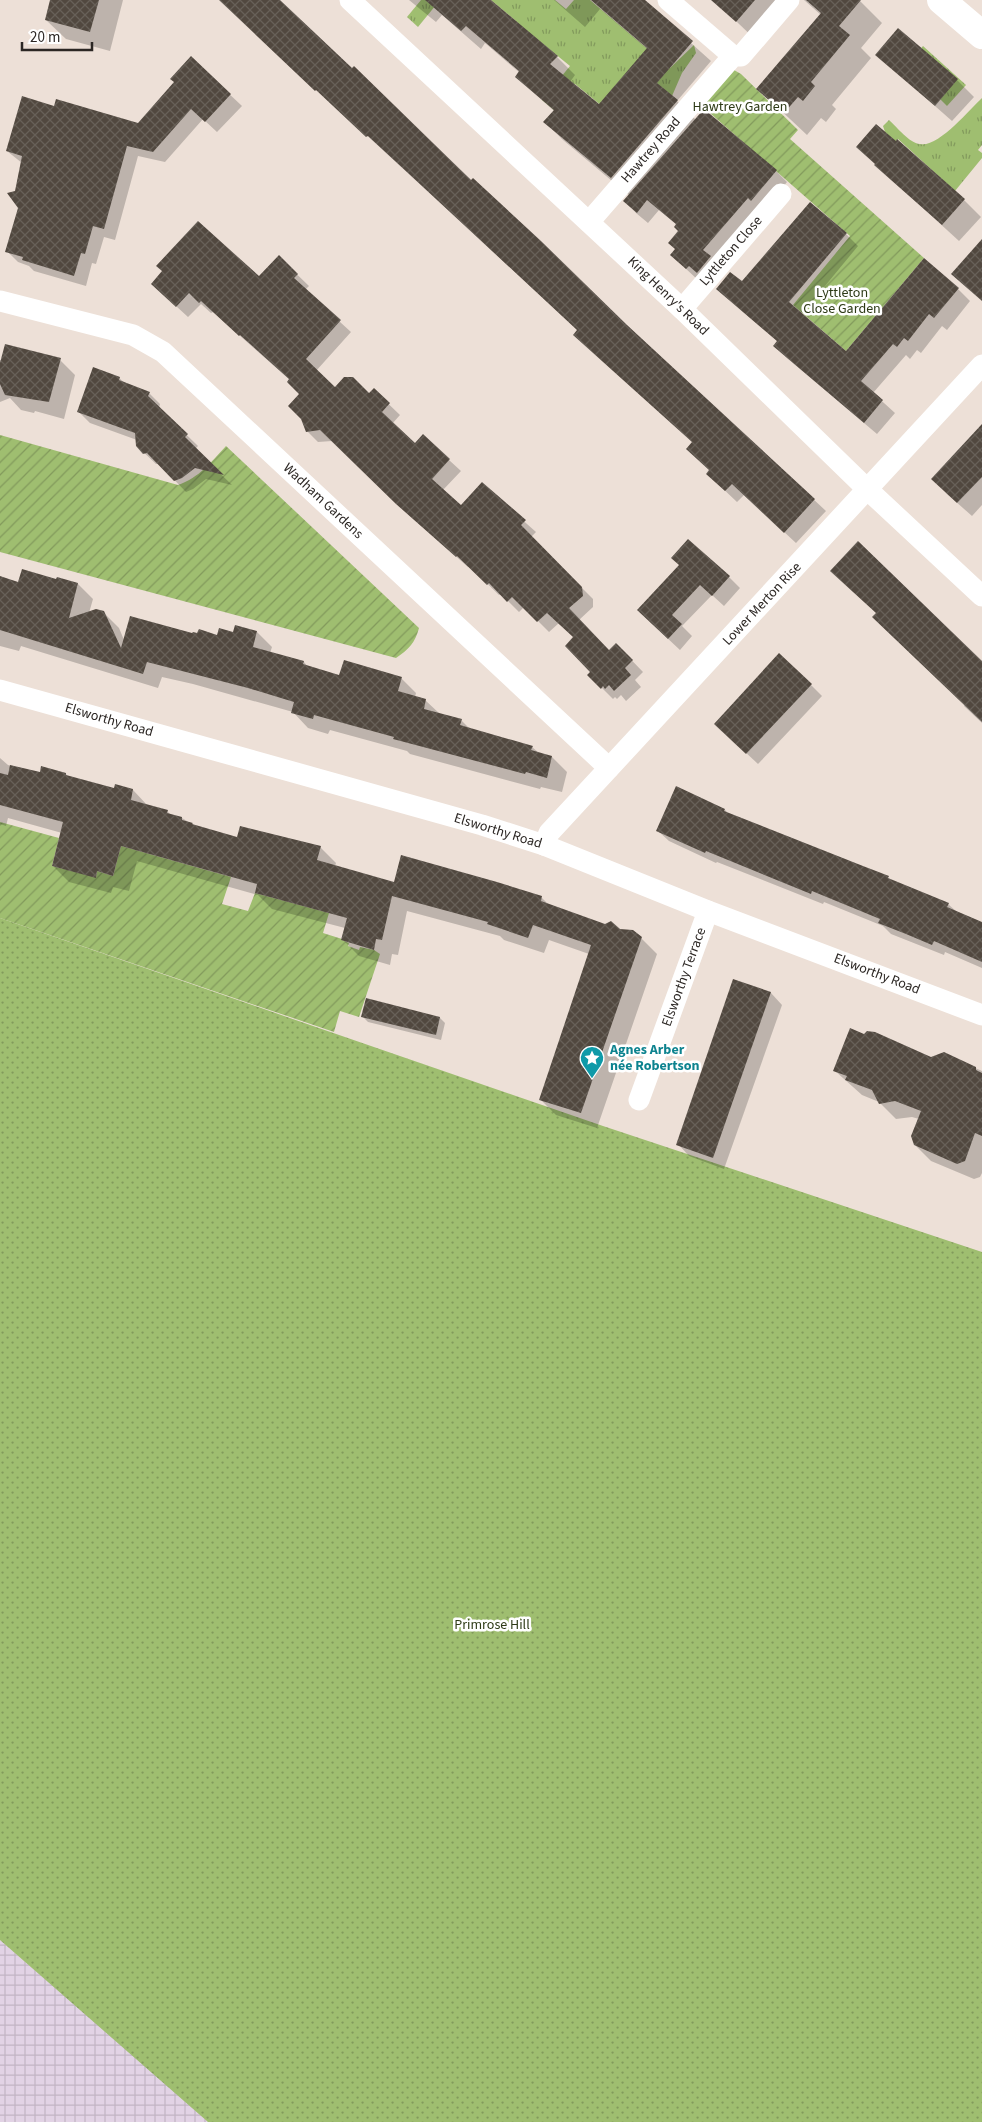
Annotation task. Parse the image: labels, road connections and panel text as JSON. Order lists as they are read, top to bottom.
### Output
{
  "streets": {
    "street": [
      "Hawtrey Road",
      "Lyttleton Close",
      "King Henry's Road",
      "Wadham Gardens",
      "Lower Merton Rise",
      "Elsworthy Road",
      "Elsworthy Terrace"
    ]
  },
  "crossings": [
    ["Hawtrey Road", "King Henry's Road"],
    ["Lyttleton Close", "King Henry's Road"],
    ["King Henry's Road", "Lower Merton Rise"],
    ["Wadham Gardens", "Lower Merton Rise"],
    ["Lower Merton Rise", "Elsworthy Road"],
    ["Elsworthy Road", "Elsworthy Terrace"]
  ],
  "parks": ["Hawtrey Garden", "Lyttleton Close Garden", "Primrose Hill"],
  "places": {
    "place": ["Agnes Arber née Robertson"]
  },
  "scale_bar": "20 m"
}
